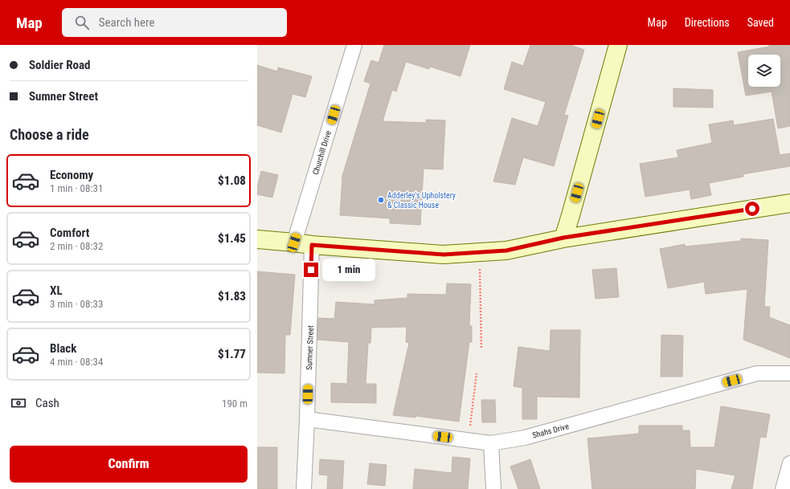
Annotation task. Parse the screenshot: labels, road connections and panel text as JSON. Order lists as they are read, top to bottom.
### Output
{
  "streets": {
    "street": ["Churchill Drive", "Sumner Street", "Shahs Drive"]
  },
  "crossings": [
    ["Sumner Street", "Shahs Drive"]
  ],
  "places": ["Adderley's Upholstery & Classic House"],
  "page": {
    "header": "Map",
    "search": "Search here",
    "nav": ["Map", "Directions", "Saved"],
    "banner": ["Soldier Road", "Sumner Street"],
    "heading": "Choose a ride",
    "list": [
      {
        "name": "Economy",
        "note": "1 min · 08:31",
        "value": "$1.08"
      },
      {
        "name": "Comfort",
        "note": "2 min · 08:32",
        "value": "$1.45"
      },
      {
        "name": "XL",
        "note": "3 min · 08:33",
        "value": "$1.83"
      },
      {
        "name": "Black",
        "note": "4 min · 08:34",
        "value": "$1.77"
      }
    ],
    "bubble": "1 min",
    "pay": ["Cash", "190 m"],
    "buttons": "Confirm"
  }
}
